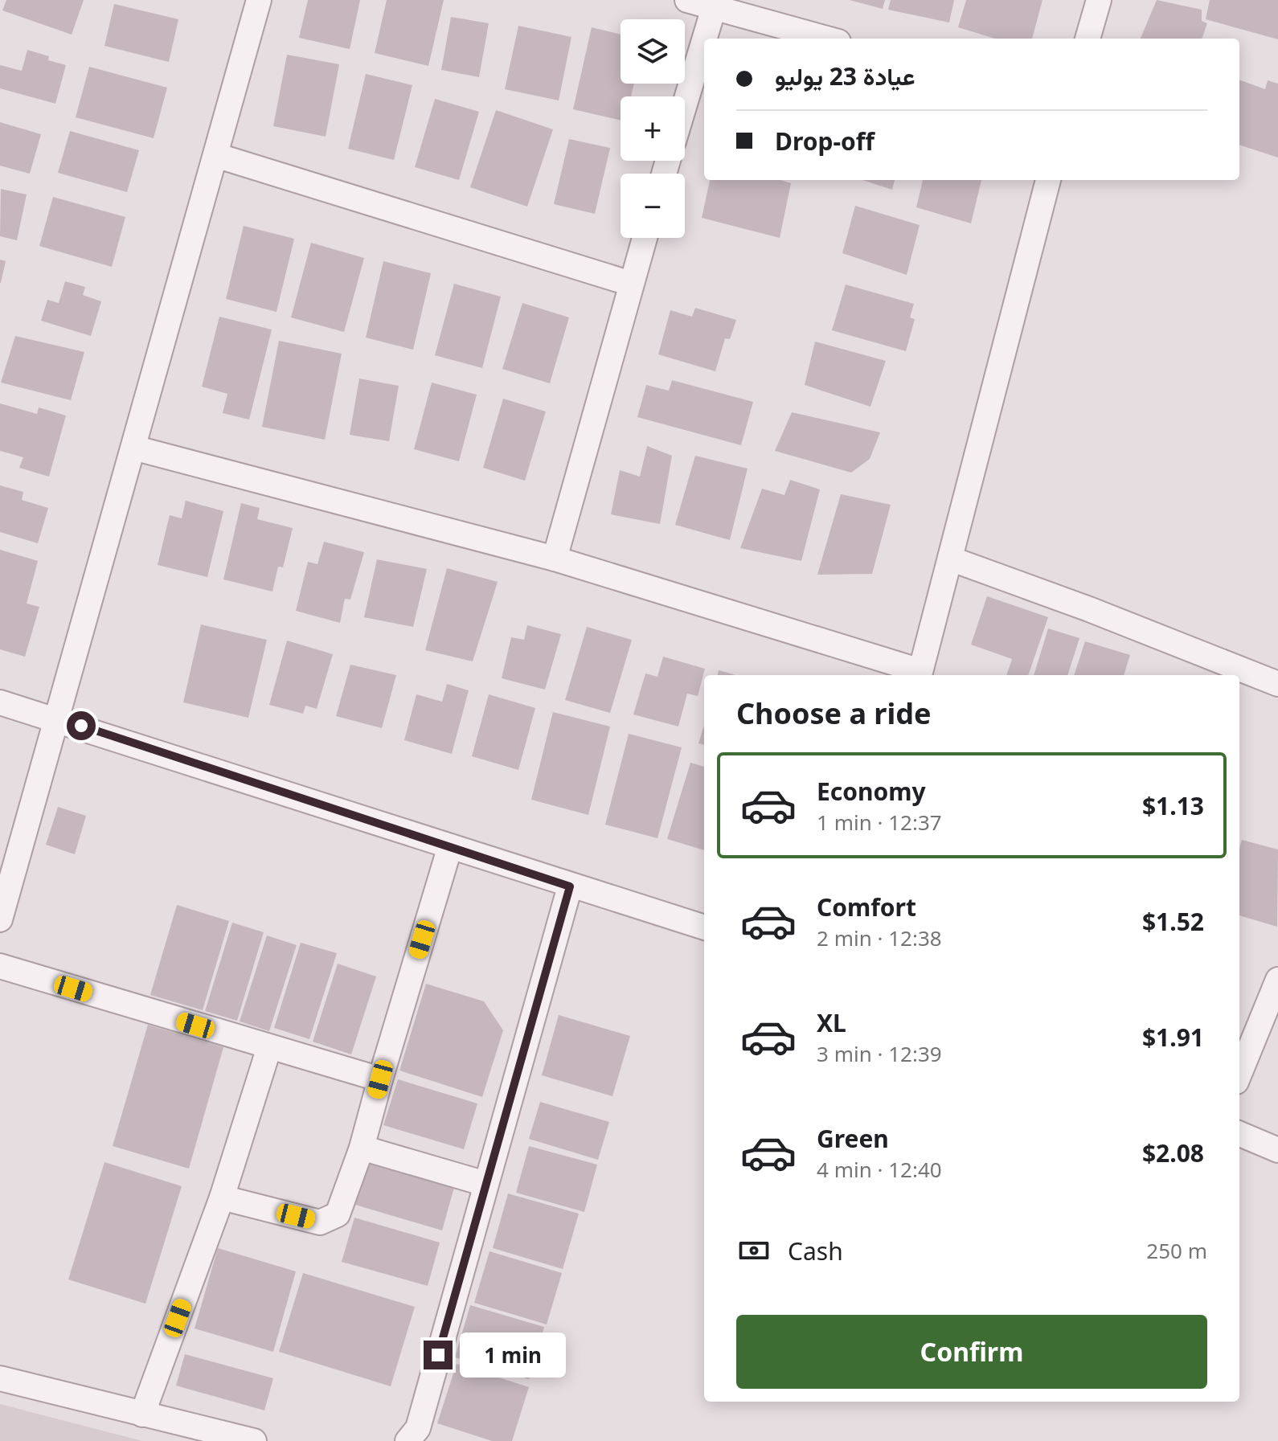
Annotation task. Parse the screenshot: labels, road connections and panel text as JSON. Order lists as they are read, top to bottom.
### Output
{
  "page": {
    "map_buttons": ["+", "−"],
    "banner": ["عيادة 23 يوليو", "Drop-off"],
    "heading": "Choose a ride",
    "list": [
      {
        "name": "Economy",
        "note": "1 min · 12:37",
        "value": "$1.13"
      },
      {
        "name": "Comfort",
        "note": "2 min · 12:38",
        "value": "$1.52"
      },
      {
        "name": "XL",
        "note": "3 min · 12:39",
        "value": "$1.91"
      },
      {
        "name": "Green",
        "note": "4 min · 12:40",
        "value": "$2.08"
      }
    ],
    "pay": ["Cash", "250 m"],
    "buttons": "Confirm",
    "bubble": "1 min"
  }
}
